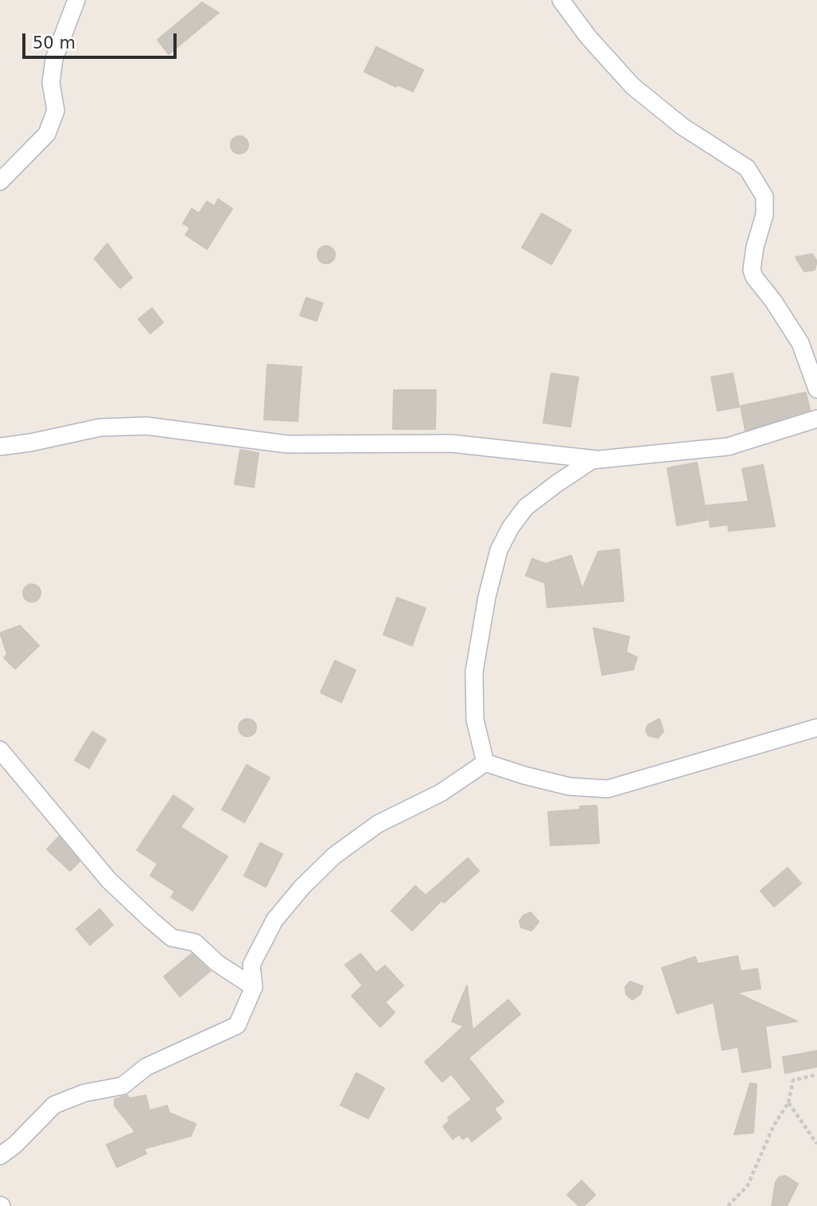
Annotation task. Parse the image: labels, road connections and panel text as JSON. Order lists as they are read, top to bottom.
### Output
{
  "scale_bar": "50 m"
}
